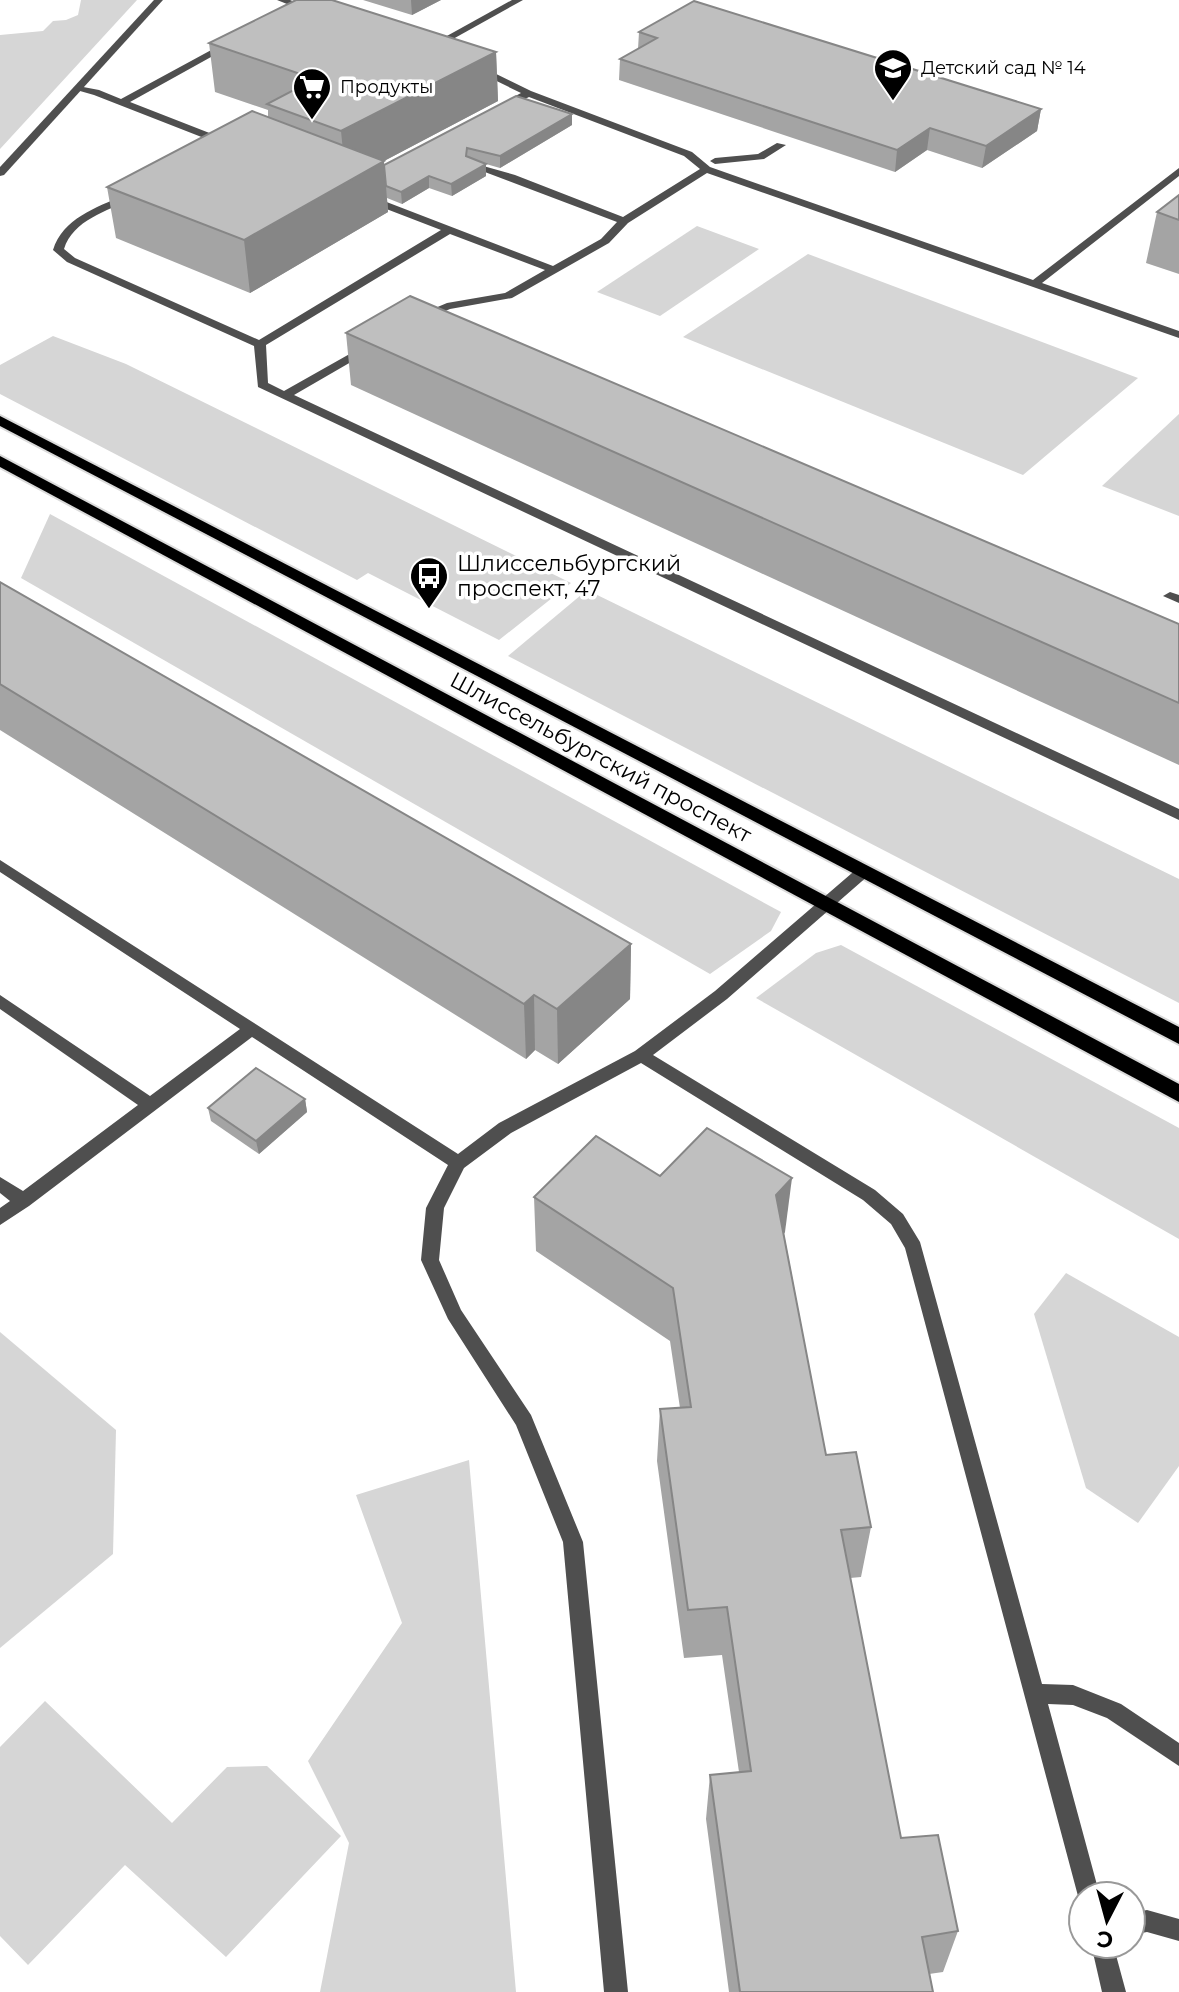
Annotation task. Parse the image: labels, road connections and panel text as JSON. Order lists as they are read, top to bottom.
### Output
{
  "streets": {
    "main road": ["Шлиссельбургский проспект"]
  },
  "places": {
    "school or university": ["Детский сад № 14"],
    "supermarket": ["Продукты"],
    "bus stop": ["Шлиссельбургский проспект, 47"]
  },
  "north": "bottom"
}
